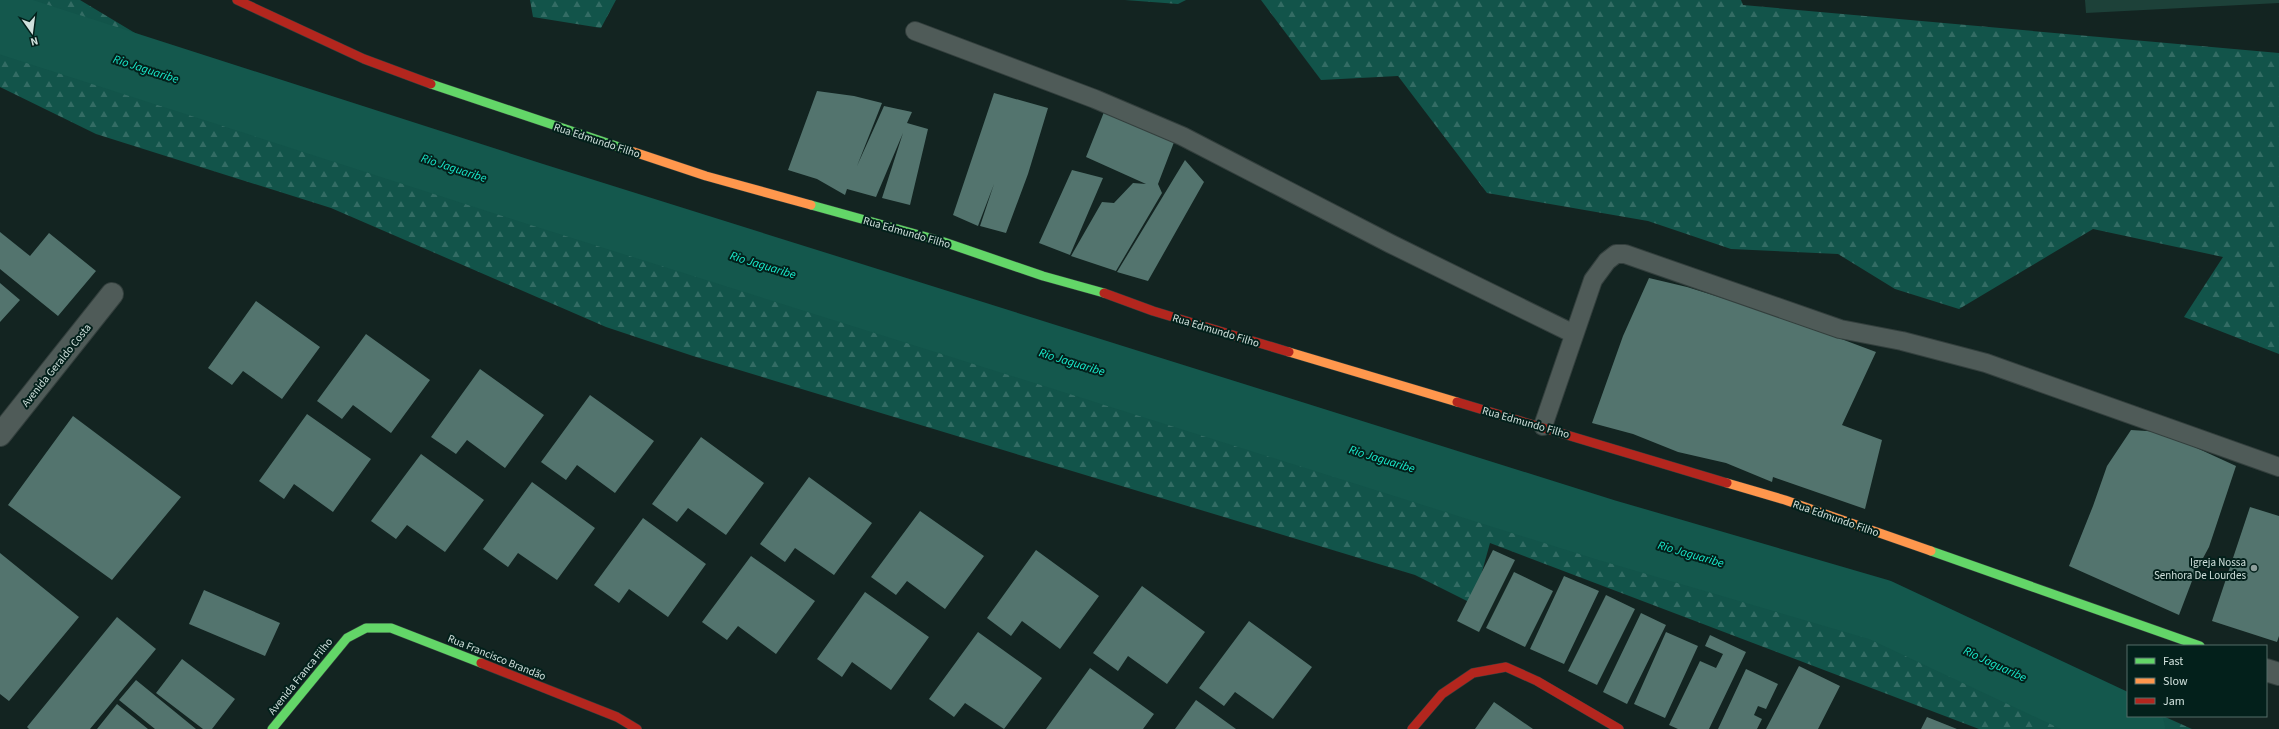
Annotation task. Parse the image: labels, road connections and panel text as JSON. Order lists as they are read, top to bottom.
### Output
{
  "streets": {
    "street": [
      "Rua Edmundo Filho",
      "Avenida Geraldo Costa",
      "Rua Francisco Brandão",
      "Avenida Franca Filho"
    ]
  },
  "crossings": [
    ["Rua Francisco Brandão", "Avenida Franca Filho"]
  ],
  "water": ["Rio Jaguaribe"],
  "places": ["Igreja Nossa Senhora De Lourdes"],
  "legend": ["Fast", "Slow", "Jam"],
  "north": "bottom"
}
